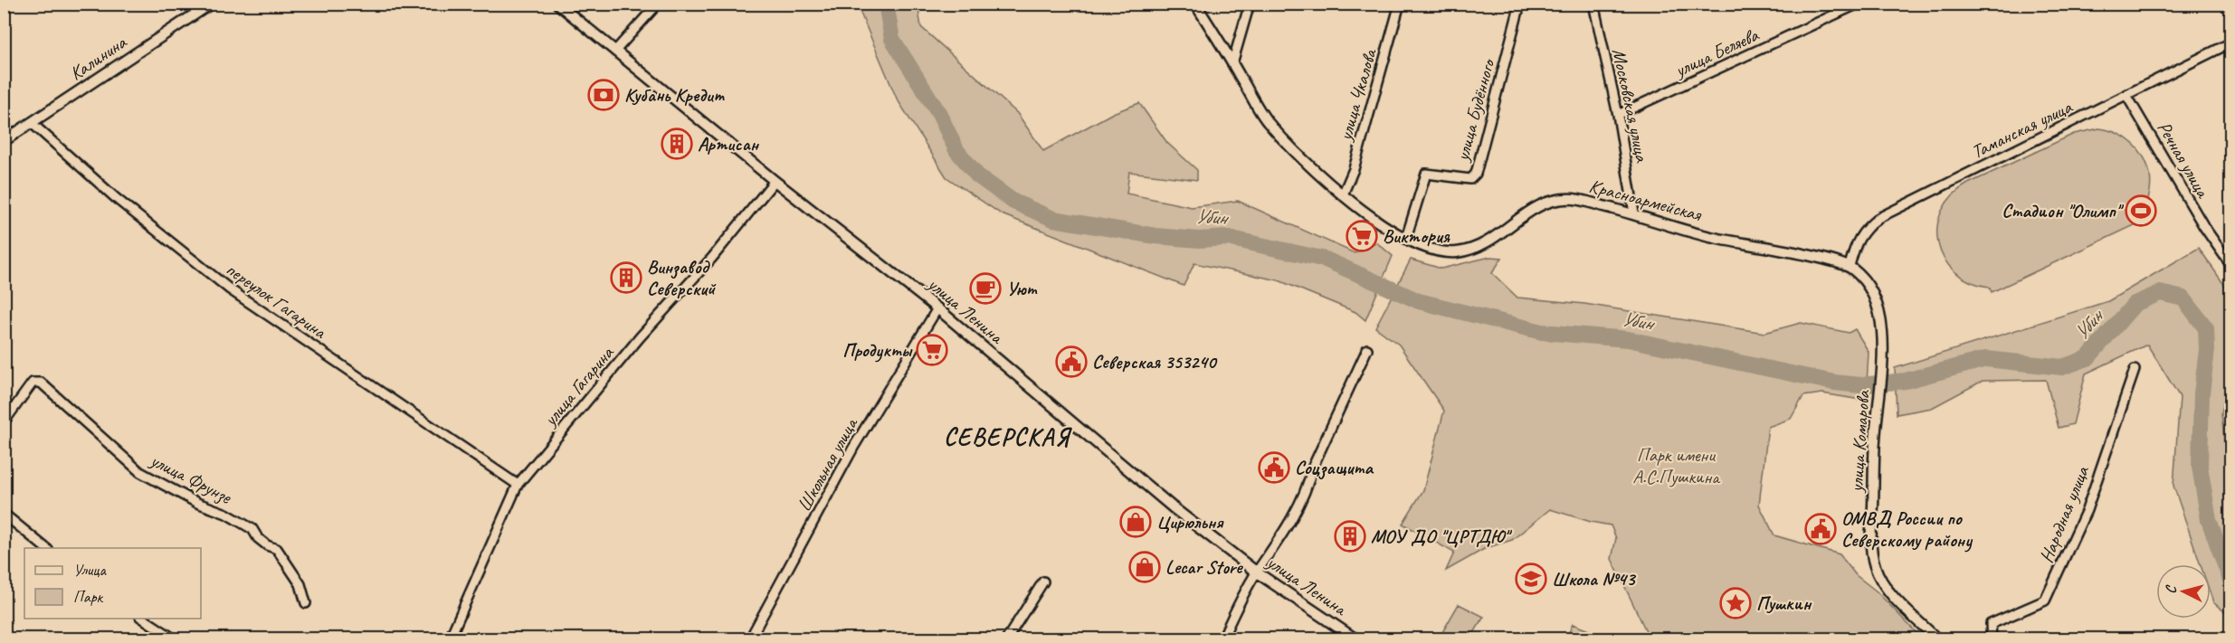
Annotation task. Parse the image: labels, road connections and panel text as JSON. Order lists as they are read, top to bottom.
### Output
{
  "streets": {
    "street": [
      "улица Беляева",
      "Калинина",
      "улица Чкалова",
      "Московская улица",
      "улица Будённого",
      "Таманская улица",
      "Речная улица",
      "Красноармейская",
      "переулок Гагарина",
      "улица Ленина",
      "улица Гагарина",
      "улица Комарова",
      "Школьная улица",
      "улица Фрунзе",
      "Народная улица"
    ]
  },
  "crossings": [
    ["улица Беляева", "Московская улица"],
    ["Калинина", "переулок Гагарина"],
    ["улица Чкалова", "Красноармейская"],
    ["Московская улица", "Красноармейская"],
    ["улица Будённого", "Красноармейская"],
    ["Таманская улица", "Речная улица"],
    ["Таманская улица", "Красноармейская"],
    ["Таманская улица", "улица Комарова"],
    ["Красноармейская", "улица Комарова"],
    ["переулок Гагарина", "улица Гагарина"],
    ["улица Ленина", "улица Гагарина"],
    ["улица Ленина", "Школьная улица"]
  ],
  "districts": ["СЕВЕРСКАЯ"],
  "water": ["Убин"],
  "parks": ["Парк имени А.С.Пушкина"],
  "places": {
    "bank": ["Кубань Кредит"],
    "building": ["Артисан", "Винзавод Северский", "МОУ ДО \"ЦРТДЮ\""],
    "sports": ["Стадион \"Олимп\""],
    "supermarket": ["Виктория", "Продукты"],
    "cafe": ["Уют"],
    "public building": ["Северская 353240", "Соцзащита", "ОМВД России по Северскому району"],
    "shop": ["Цирюльня", "Lecar Store"],
    "school or university": ["Школа №43"],
    "place": ["Пушкин"]
  },
  "legend": ["Улица", "Парк"],
  "north": "left"
}
